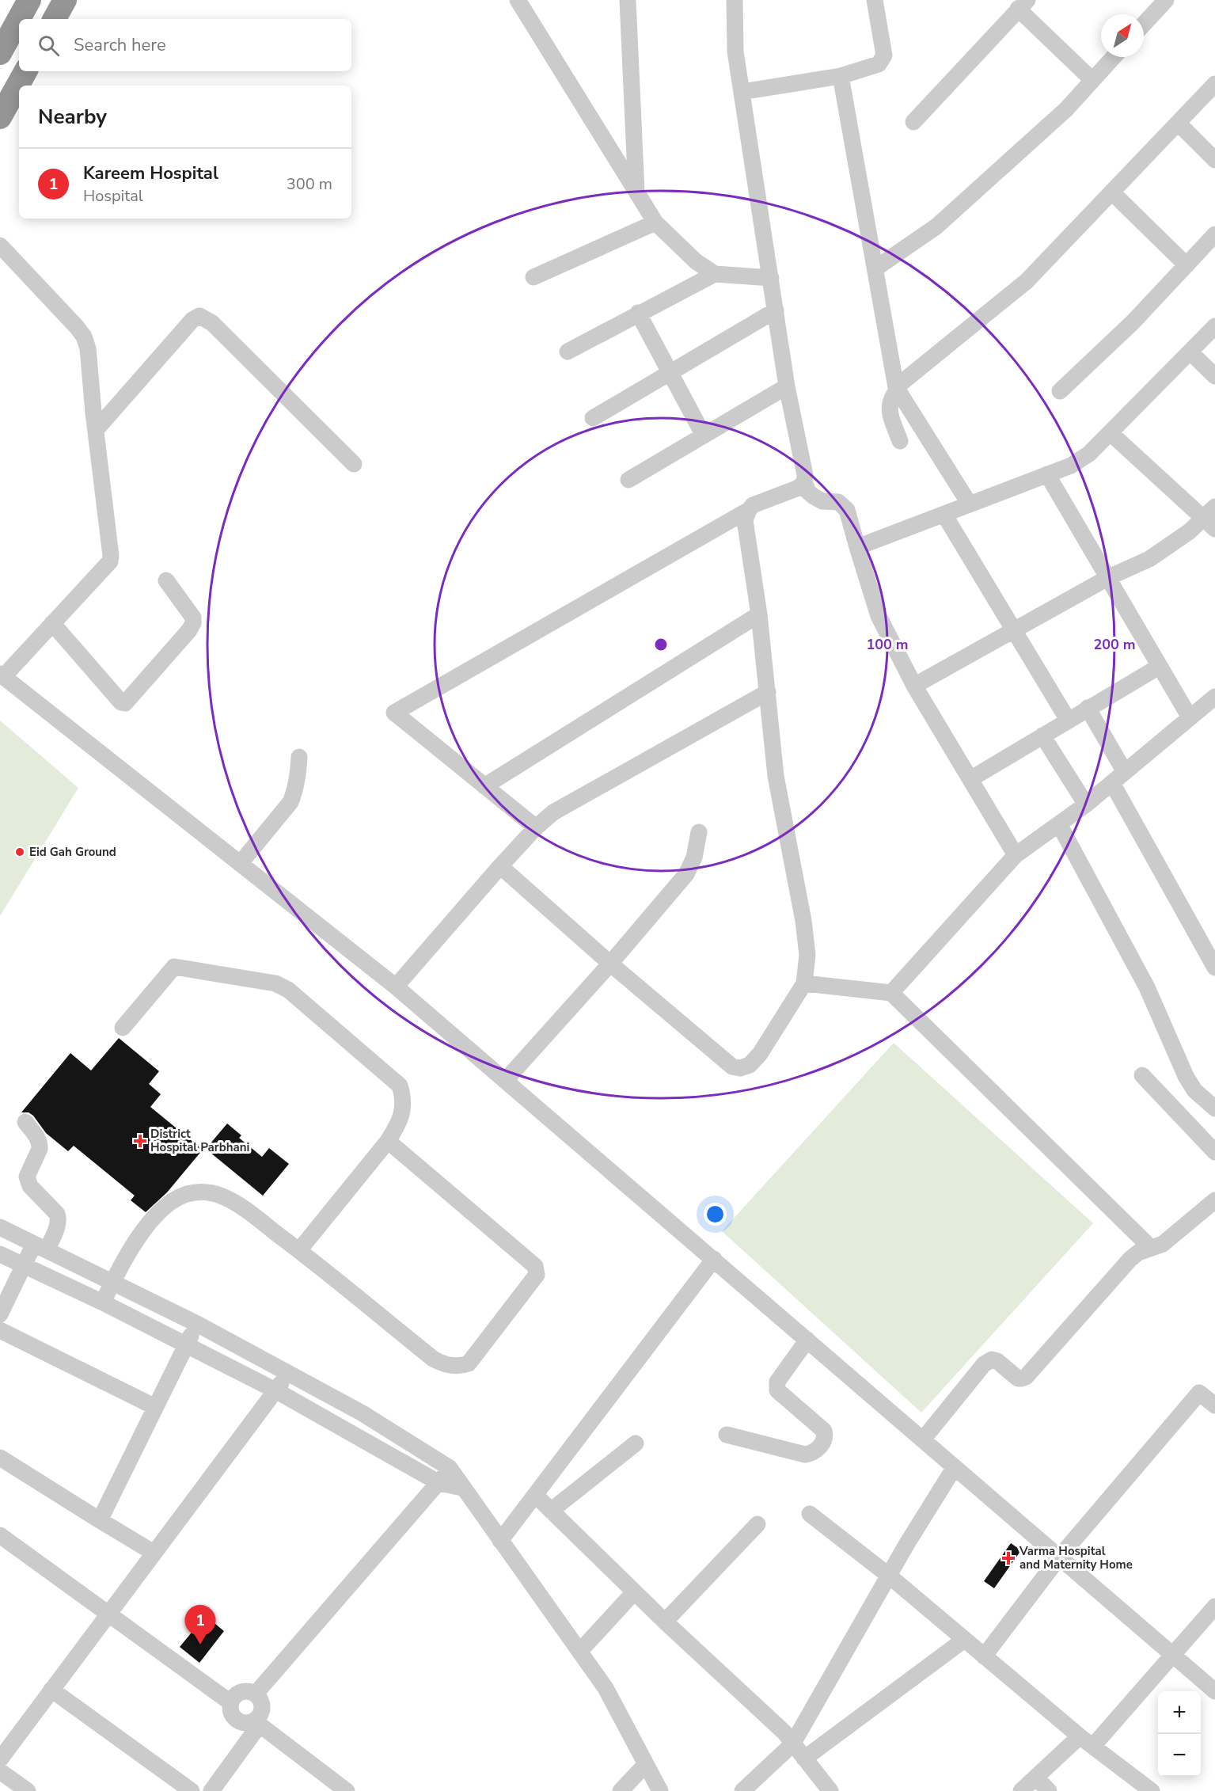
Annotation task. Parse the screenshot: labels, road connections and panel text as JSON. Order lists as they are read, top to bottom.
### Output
{
  "places": {
    "other": ["Eid Gah Ground"],
    "health": ["District Hospital Parbhani", "Varma Hospital and Maternity Home"]
  },
  "north": "top right",
  "page": {
    "search": "Search here",
    "heading": "Nearby",
    "list": [
      {
        "mark": "1",
        "name": "Kareem Hospital",
        "note": "Hospital",
        "value": "300 m"
      }
    ],
    "pins": "1",
    "map_buttons": ["+", "−"]
  },
  "rings": ["100 m", "200 m"]
}
